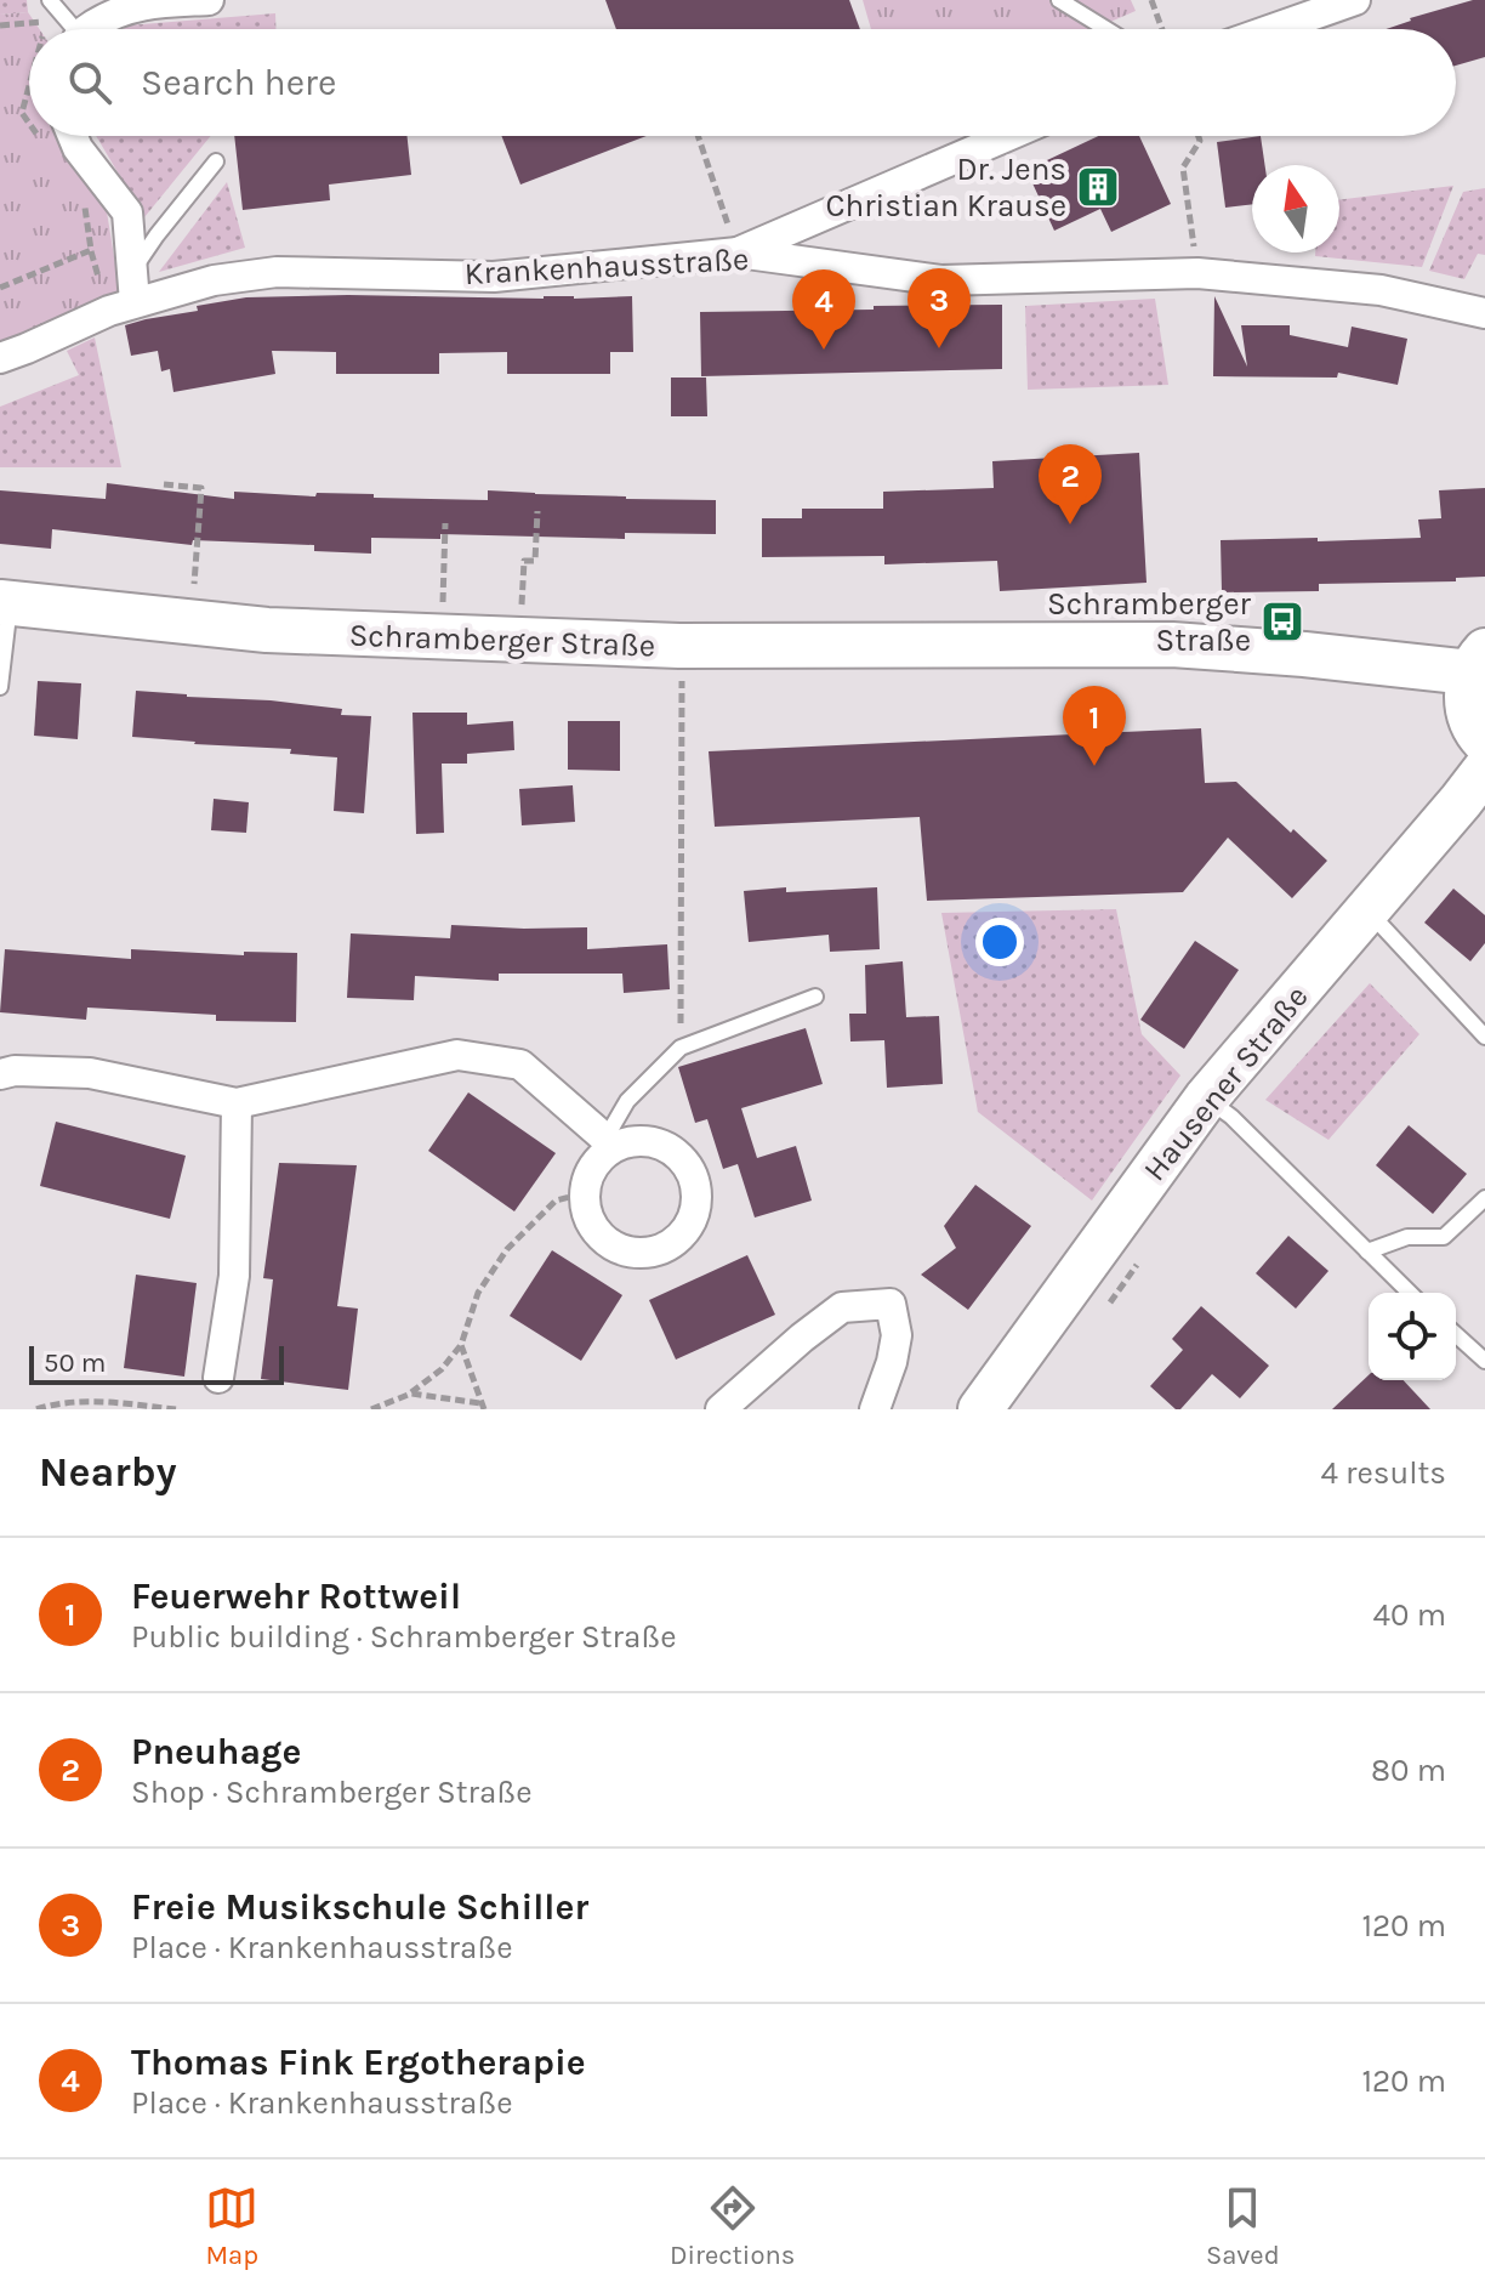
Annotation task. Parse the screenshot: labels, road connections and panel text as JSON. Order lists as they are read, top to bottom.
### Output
{
  "streets": {
    "street": ["Krankenhausstraße", "Schramberger Straße", "Hausener Straße"]
  },
  "places": {
    "building": ["Dr. Jens Christian Krause"],
    "bus stop": ["Schramberger Straße"]
  },
  "scale_bar": "50 m",
  "north": "top",
  "page": {
    "search": "Search here",
    "pins": [
      "3",
      "4",
      "2",
      "1"
    ],
    "scale": "50 m",
    "heading": ["Nearby", "4 results"],
    "list": [
      {
        "mark": "1",
        "name": "Feuerwehr Rottweil",
        "note": "Public building · Schramberger Straße",
        "value": "40 m"
      },
      {
        "mark": "2",
        "name": "Pneuhage",
        "note": "Shop · Schramberger Straße",
        "value": "80 m"
      },
      {
        "mark": "3",
        "name": "Freie Musikschule Schiller",
        "note": "Place · Krankenhausstraße",
        "value": "120 m"
      },
      {
        "mark": "4",
        "name": "Thomas Fink Ergotherapie",
        "note": "Place · Krankenhausstraße",
        "value": "120 m"
      }
    ],
    "nav": ["Map", "Directions", "Saved"]
  }
}
